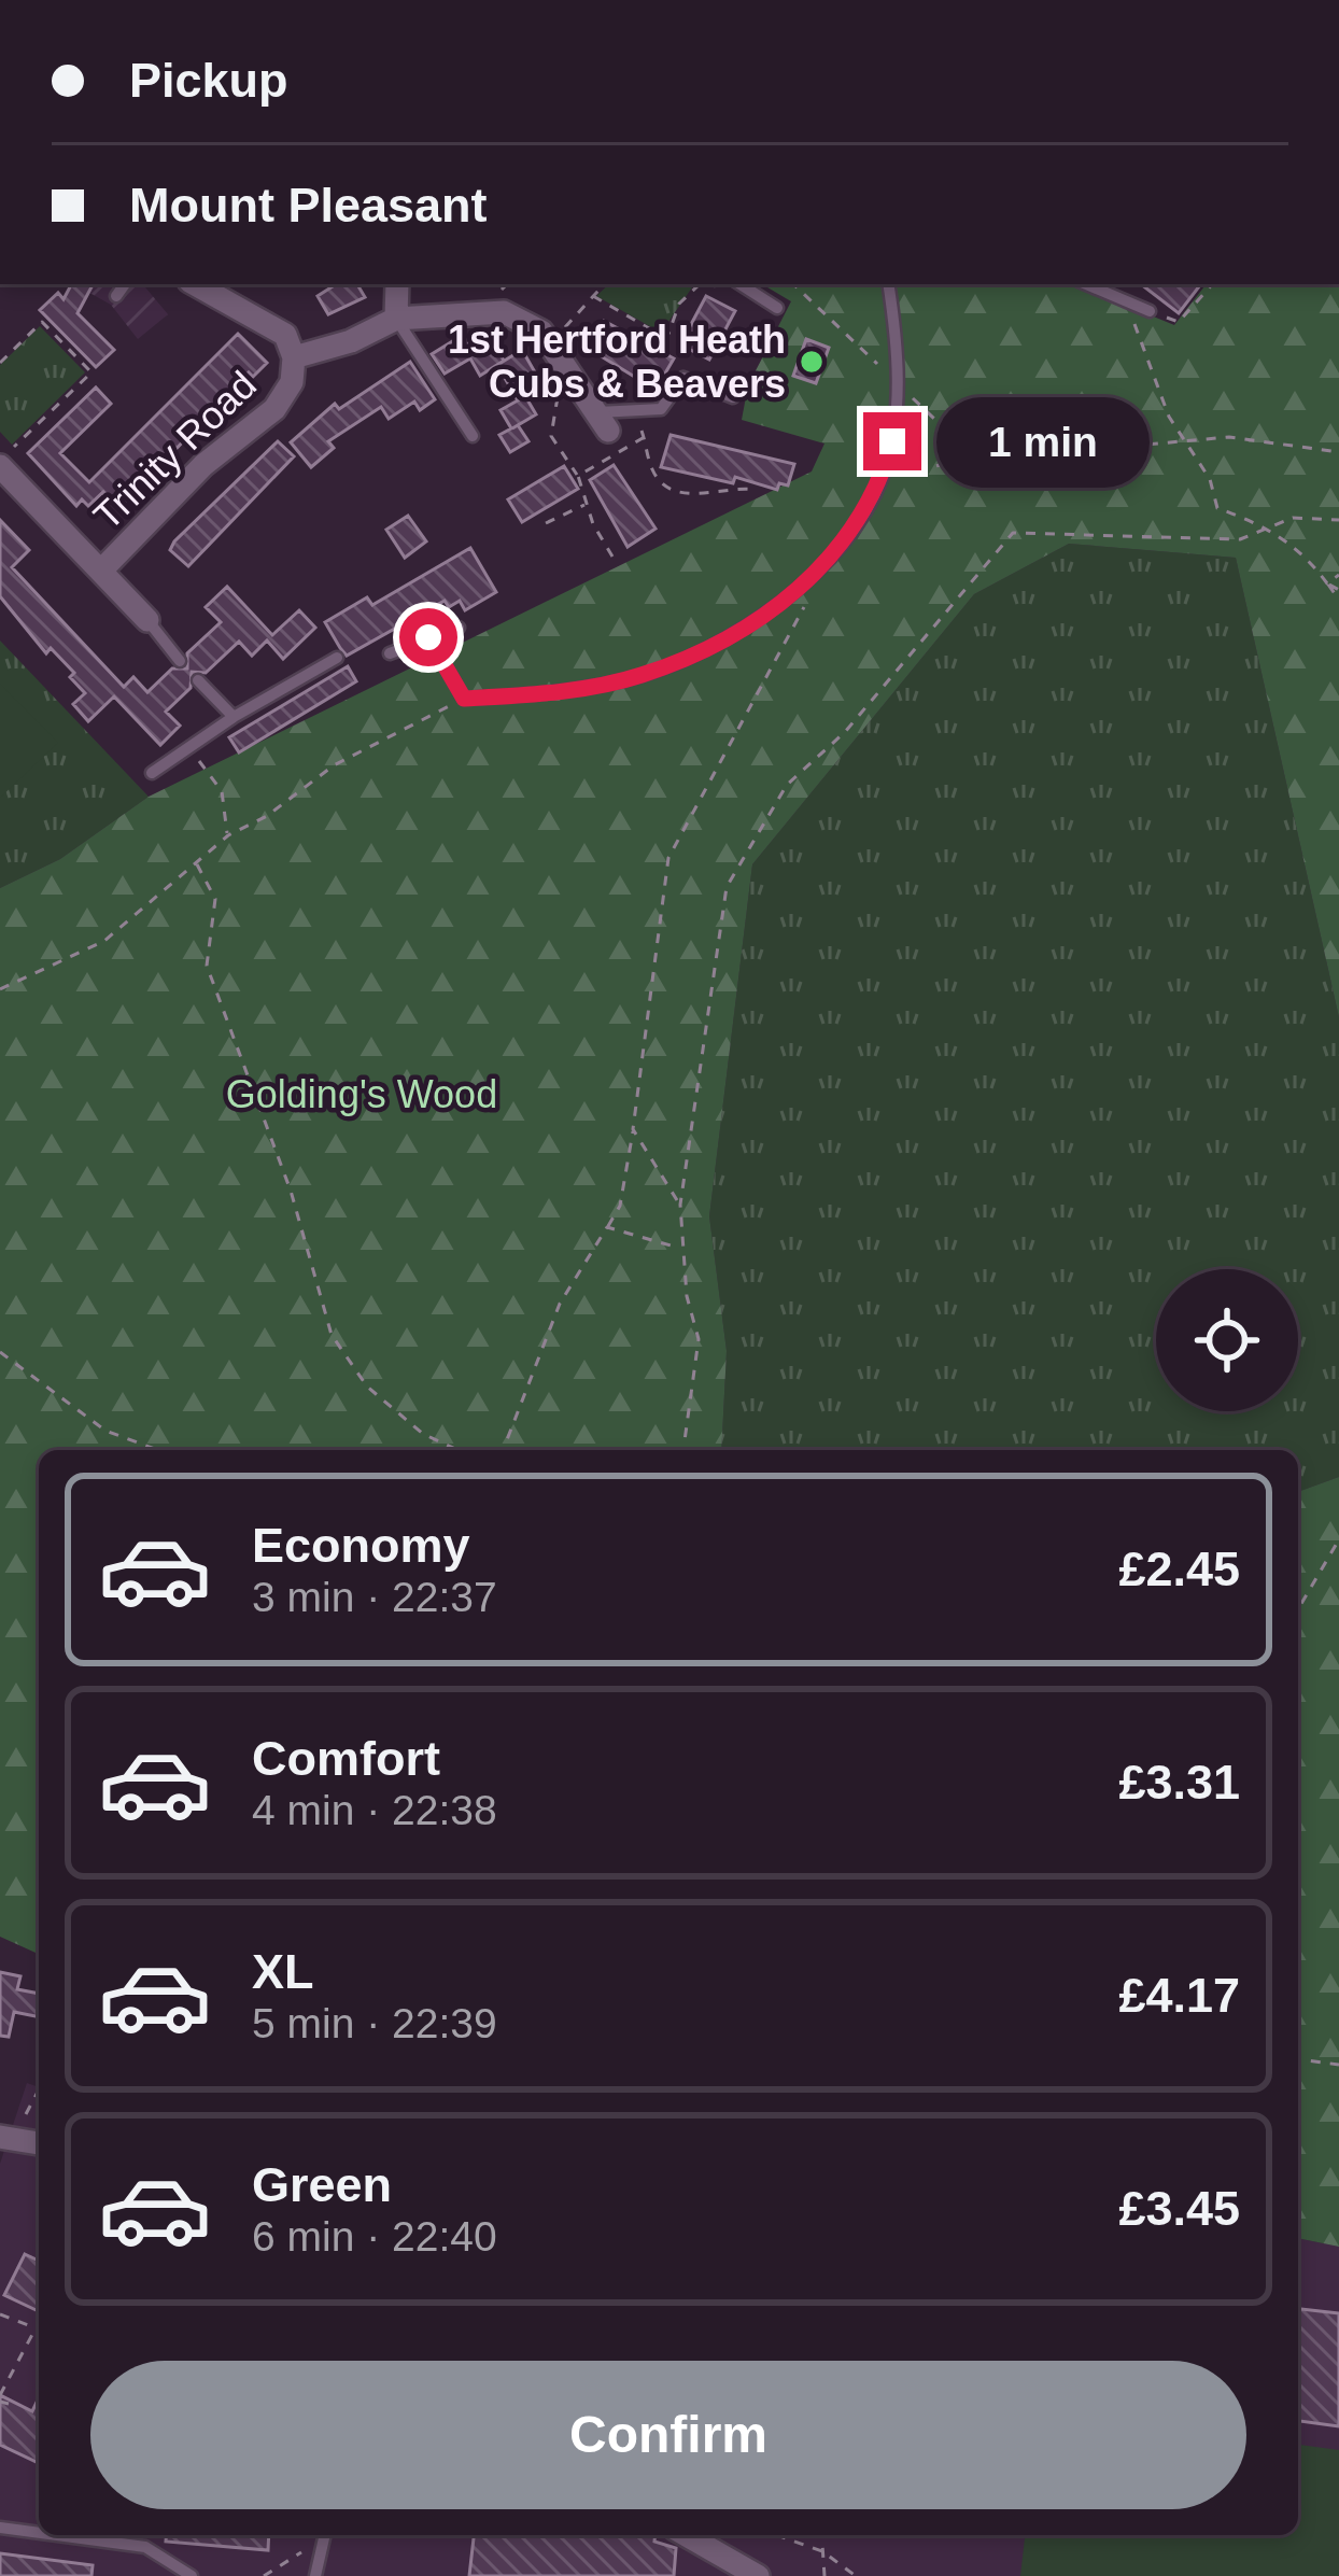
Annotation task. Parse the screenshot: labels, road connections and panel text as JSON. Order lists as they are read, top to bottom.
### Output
{
  "streets": {
    "street": ["Trinity Road"]
  },
  "parks": ["Golding's Wood"],
  "places": ["1st Hertford Heath Cubs & Beavers"],
  "page": {
    "banner": ["Pickup", "Mount Pleasant"],
    "bubble": "1 min",
    "list": [
      {
        "name": "Economy",
        "note": "3 min · 22:37",
        "value": "£2.45"
      },
      {
        "name": "Comfort",
        "note": "4 min · 22:38",
        "value": "£3.31"
      },
      {
        "name": "XL",
        "note": "5 min · 22:39",
        "value": "£4.17"
      },
      {
        "name": "Green",
        "note": "6 min · 22:40",
        "value": "£3.45"
      }
    ],
    "buttons": "Confirm"
  }
}
